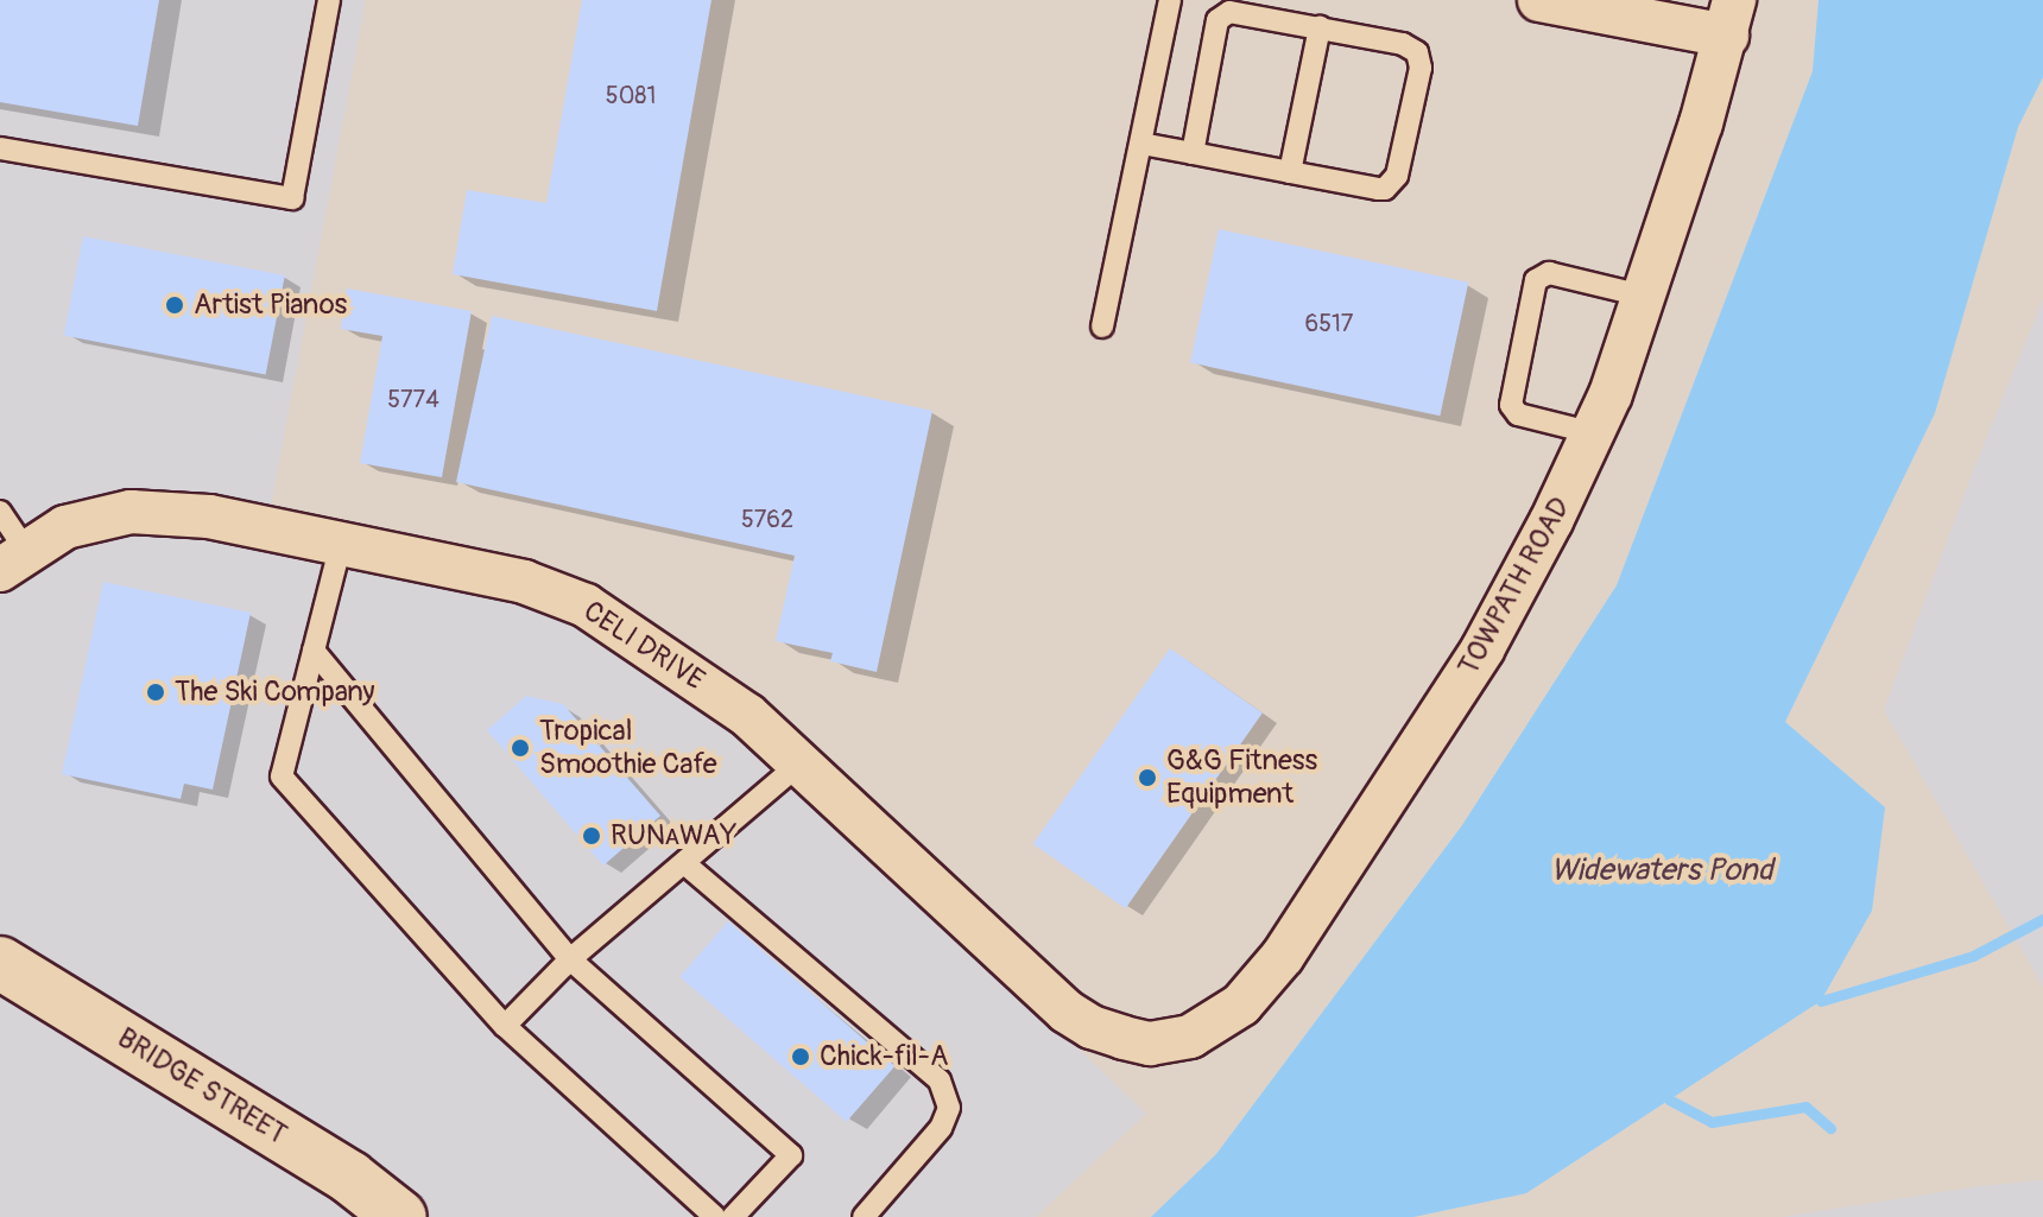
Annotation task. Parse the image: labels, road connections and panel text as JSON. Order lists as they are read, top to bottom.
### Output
{
  "streets": {
    "main road": ["BRIDGE STREET"],
    "street": ["TOWPATH ROAD", "CELI DRIVE"]
  },
  "crossings": [
    ["TOWPATH ROAD", "CELI DRIVE"]
  ],
  "water": ["Widewaters Pond"],
  "places": [
    "Artist Pianos",
    "The Ski Company",
    "Tropical Smoothie Cafe",
    "G&G Fitness Equipment",
    "RUNᴀWAY",
    "Chick-fil-A"
  ],
  "house_numbers": [
    "5081",
    "6517",
    "5774",
    "5762"
  ]
}
